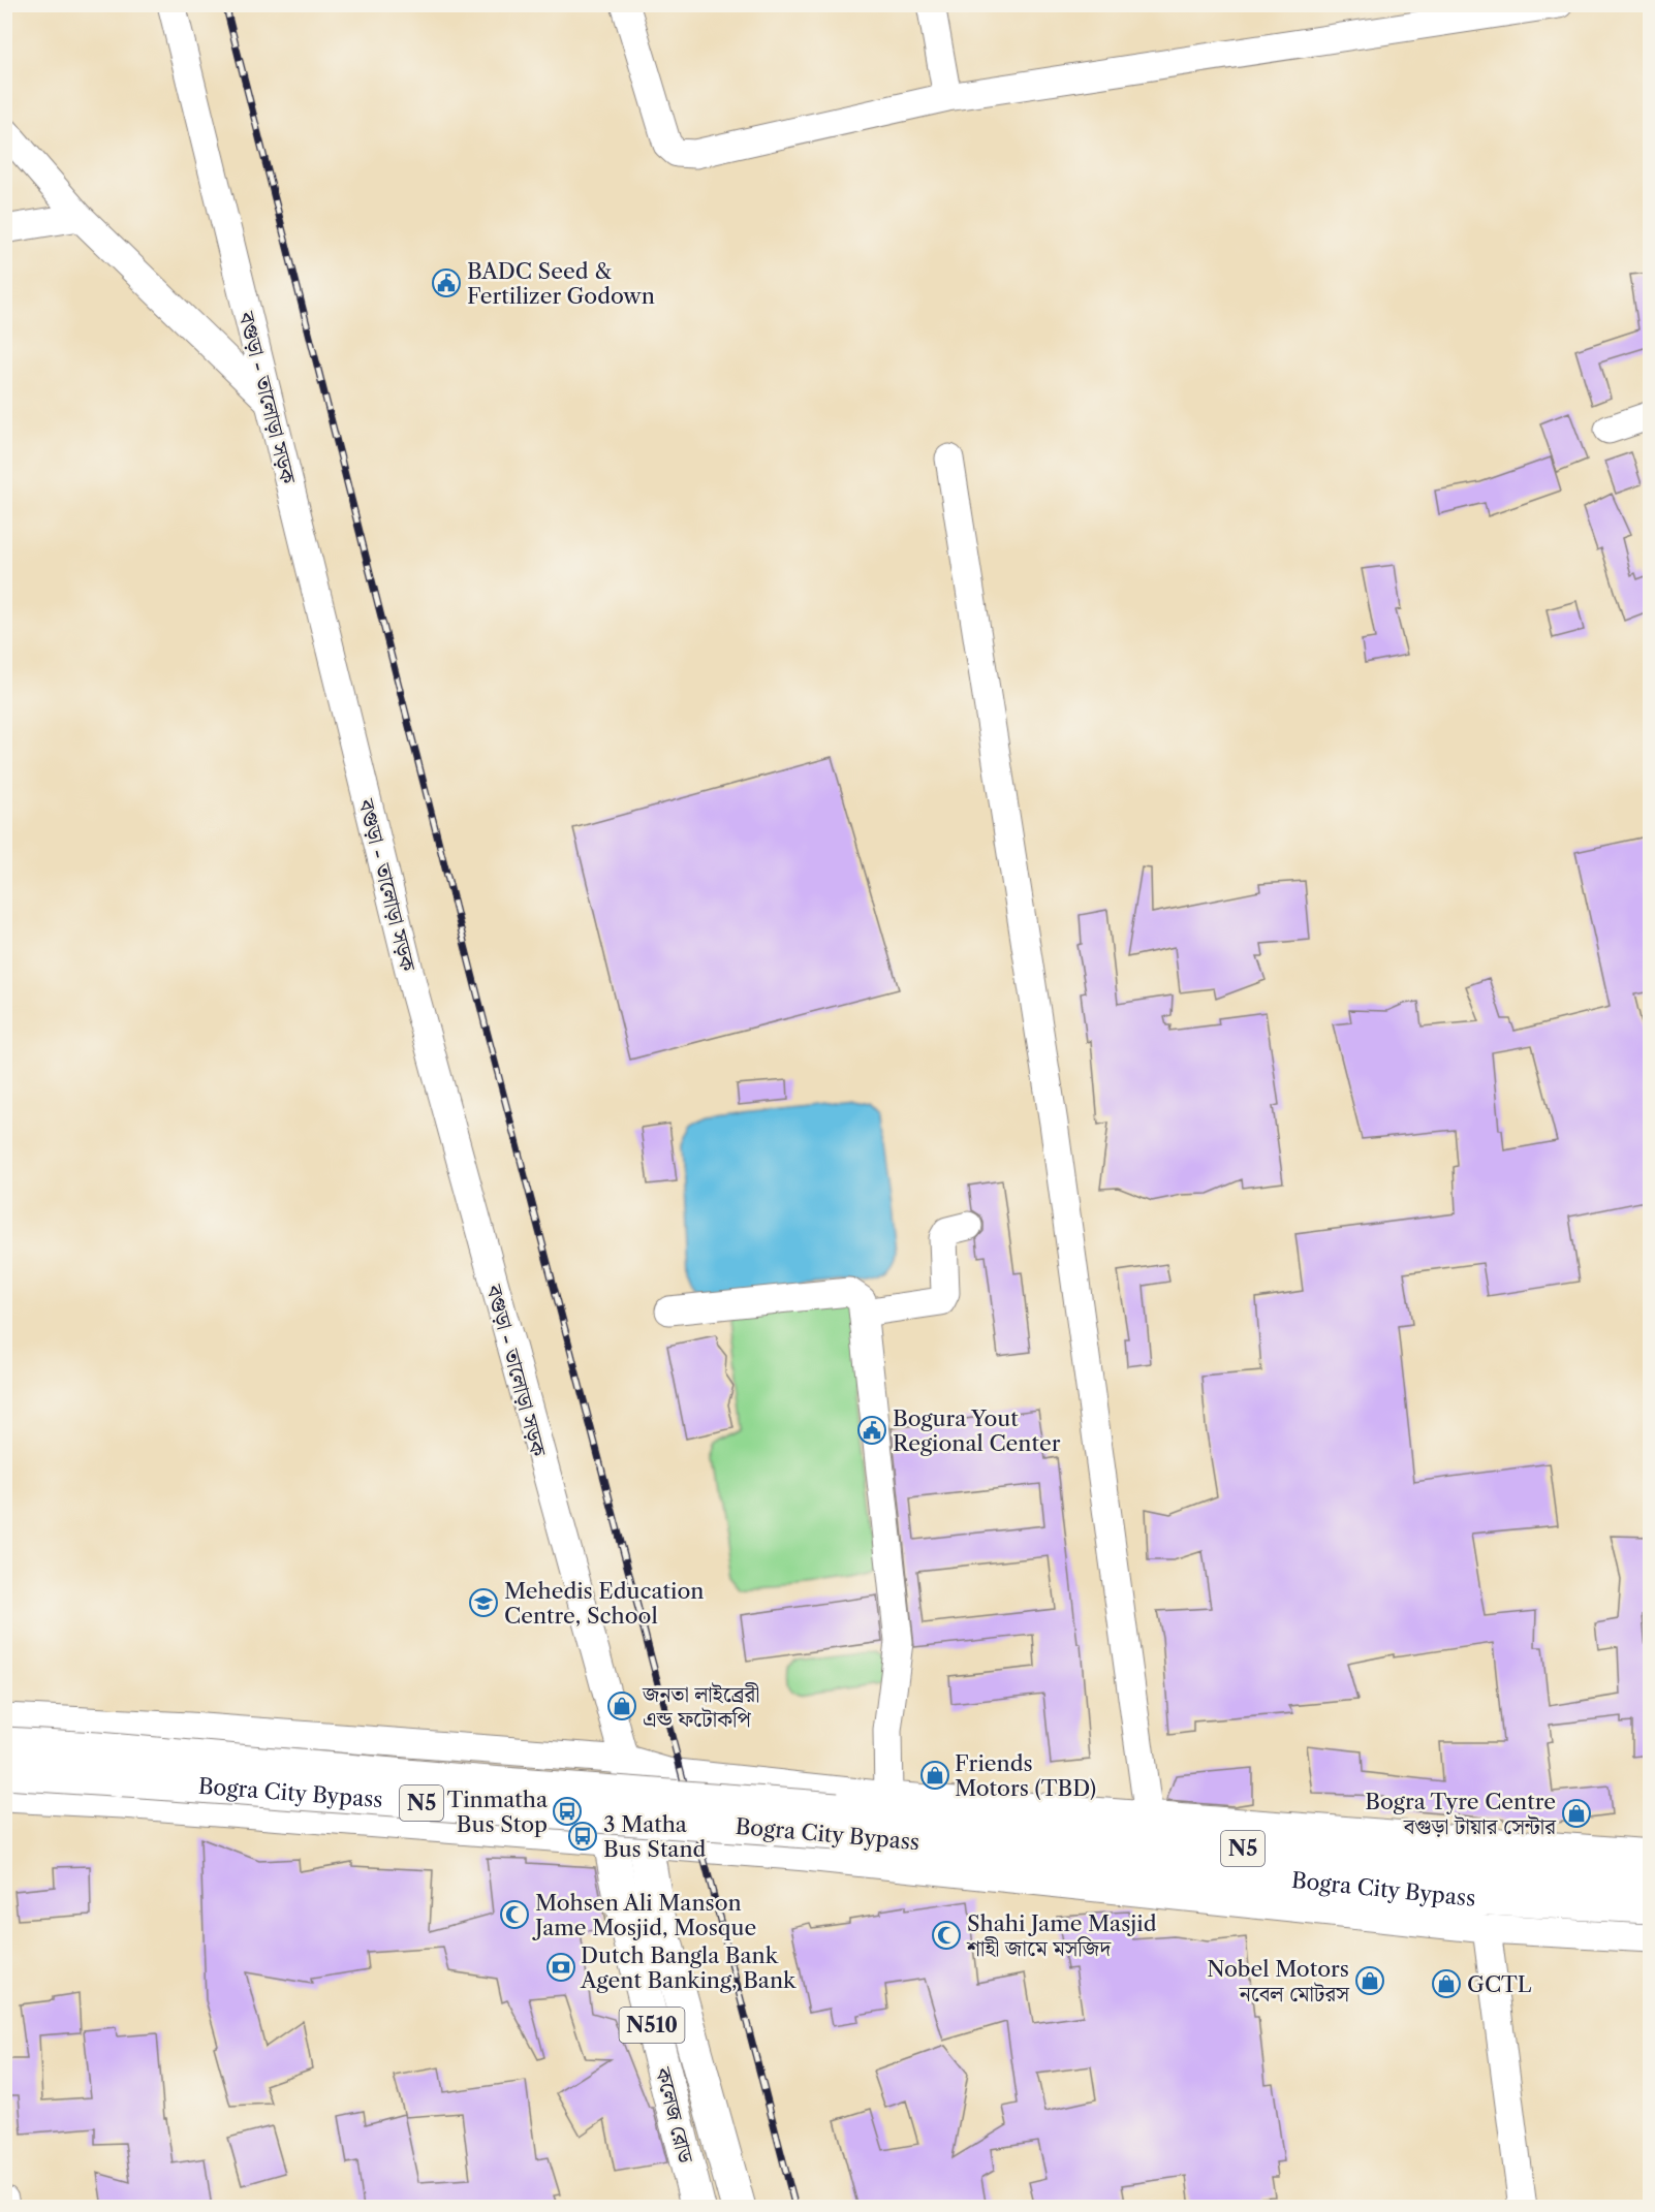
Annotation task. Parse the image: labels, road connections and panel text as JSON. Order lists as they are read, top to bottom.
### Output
{
  "streets": {
    "highway": [
      "Bogra City Bypass",
      "N5",
      "N510",
      "কলেজ রোড"
    ],
    "street": ["বগুড়া - তালোড়া সড়ক"]
  },
  "crossings": [
    ["বগুড়া - তালোড়া সড়ক", "কলেজ রোড"]
  ],
  "places": {
    "public building": ["BADC Seed & Fertilizer Godown", "Bogura Yout Regional Center"],
    "school or university": ["Mehedis Education Centre, School"],
    "shop": [
      "জনতা লাইব্রেরী এন্ড ফটোকপি",
      "Friends Motors (TBD)",
      "Bogra Tyre Centre বগুড়া টায়ার সেন্টার",
      "Nobel Motors নবেল মোটরস",
      "GCTL"
    ],
    "bus stop": ["Tinmatha Bus Stop", "3 Matha Bus Stand"],
    "mosque": ["Mohsen Ali Manson Jame Mosjid, Mosque", "Shahi Jame Masjid শাহী জামে মসজিদ"],
    "bank": ["Dutch Bangla Bank Agent Banking, Bank"]
  }
}
